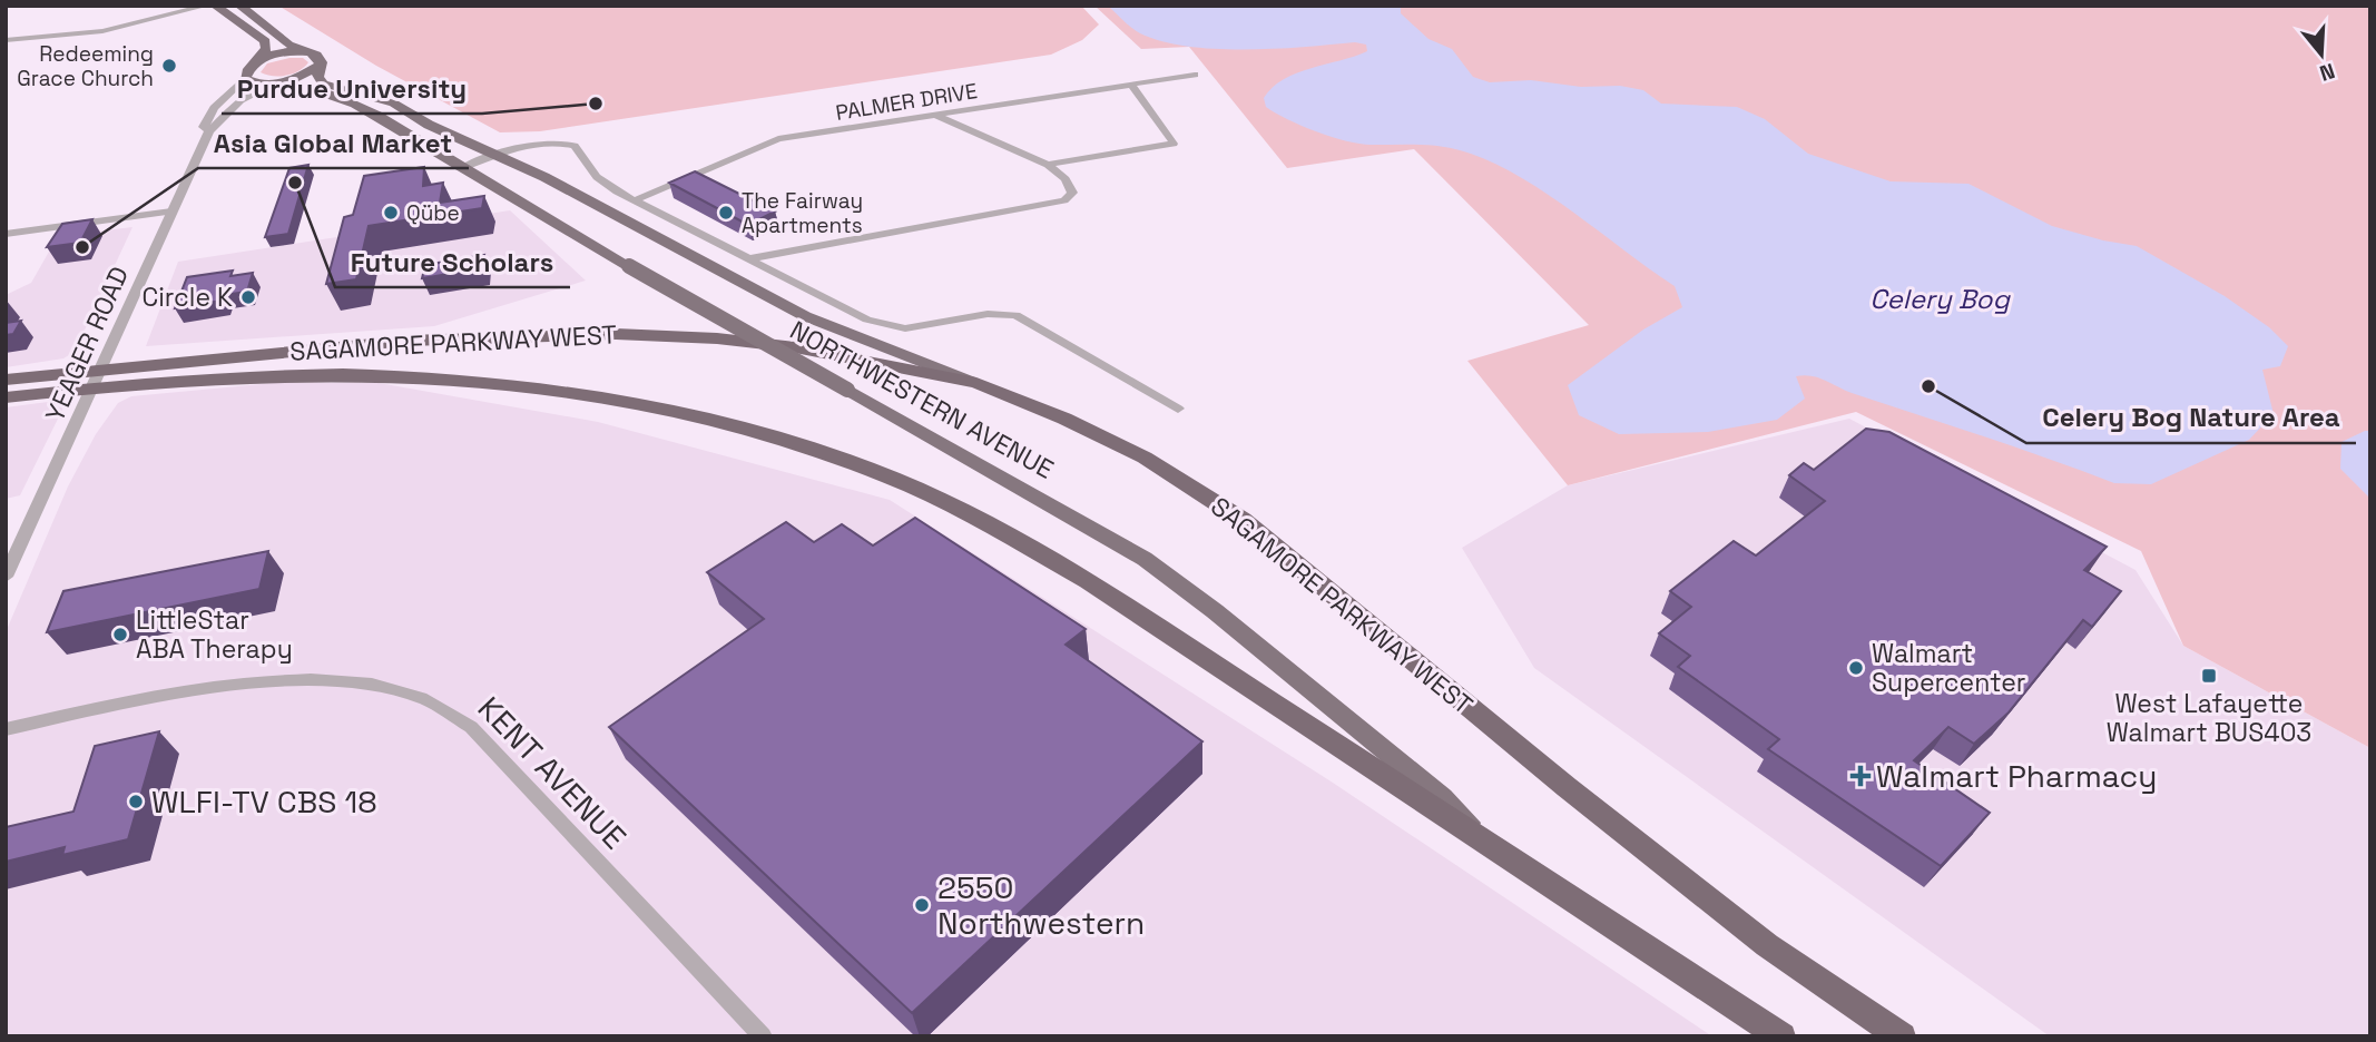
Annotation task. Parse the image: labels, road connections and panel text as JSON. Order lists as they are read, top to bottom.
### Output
{
  "streets": {
    "highway": ["SAGAMORE PARKWAY WEST"],
    "main road": ["NORTHWESTERN AVENUE"],
    "street": ["PALMER DRIVE", "YEAGER ROAD", "KENT AVENUE"]
  },
  "crossings": [
    ["SAGAMORE PARKWAY WEST", "YEAGER ROAD"],
    ["SAGAMORE PARKWAY WEST", "NORTHWESTERN AVENUE"],
    ["YEAGER ROAD", "NORTHWESTERN AVENUE"]
  ],
  "water": ["Celery Bog"],
  "places": {
    "other": [
      "Redeeming Grace Church",
      "Purdue University",
      "Future Scholars",
      "Qübe",
      "The Fairway Apartments",
      "Asia Global Market",
      "Circle K",
      "Celery Bog Nature Area",
      "LittleStar ABA Therapy",
      "Walmart Supercenter",
      "WLFI-TV CBS 18",
      "2550 Northwestern"
    ],
    "transit": ["West Lafayette Walmart BUS403"],
    "health": ["Walmart Pharmacy"]
  },
  "north": "bottom"
}
